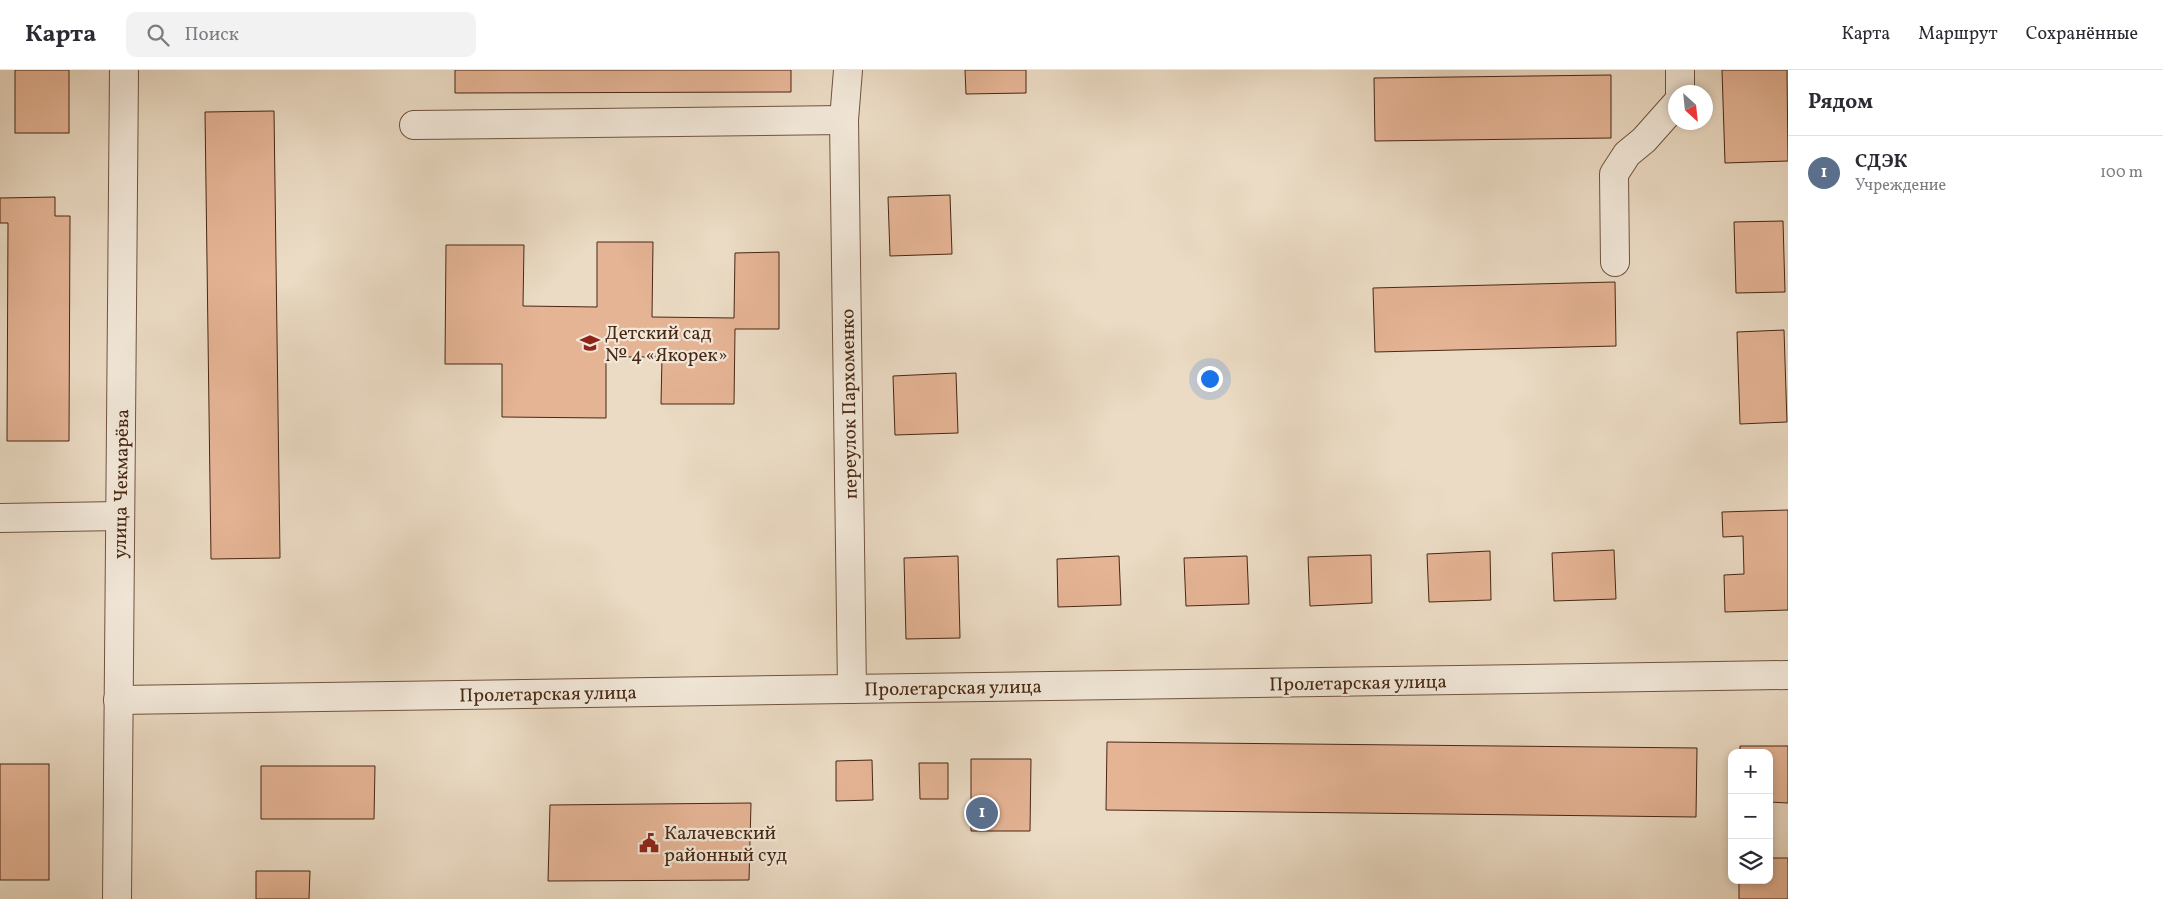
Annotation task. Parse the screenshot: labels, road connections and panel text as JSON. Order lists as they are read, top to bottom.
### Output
{
  "streets": {
    "street": ["переулок Пархоменко", "улица Чекмарёва", "Пролетарская улица"]
  },
  "crossings": [
    ["переулок Пархоменко", "Пролетарская улица"],
    ["улица Чекмарёва", "Пролетарская улица"]
  ],
  "places": {
    "school or university": ["Детский сад № 4 «Якорек»"],
    "public building": ["Калачевский районный суд"]
  },
  "north": "bottom right",
  "page": {
    "header": "Карта",
    "search": "Поиск",
    "nav": ["Карта", "Маршрут", "Сохранённые"],
    "heading": "Рядом",
    "list": [
      {
        "mark": "1",
        "name": "СДЭК",
        "note": "Учреждение",
        "value": "100 m"
      }
    ],
    "map_buttons": ["+", "−"],
    "pins": "1"
  }
}
